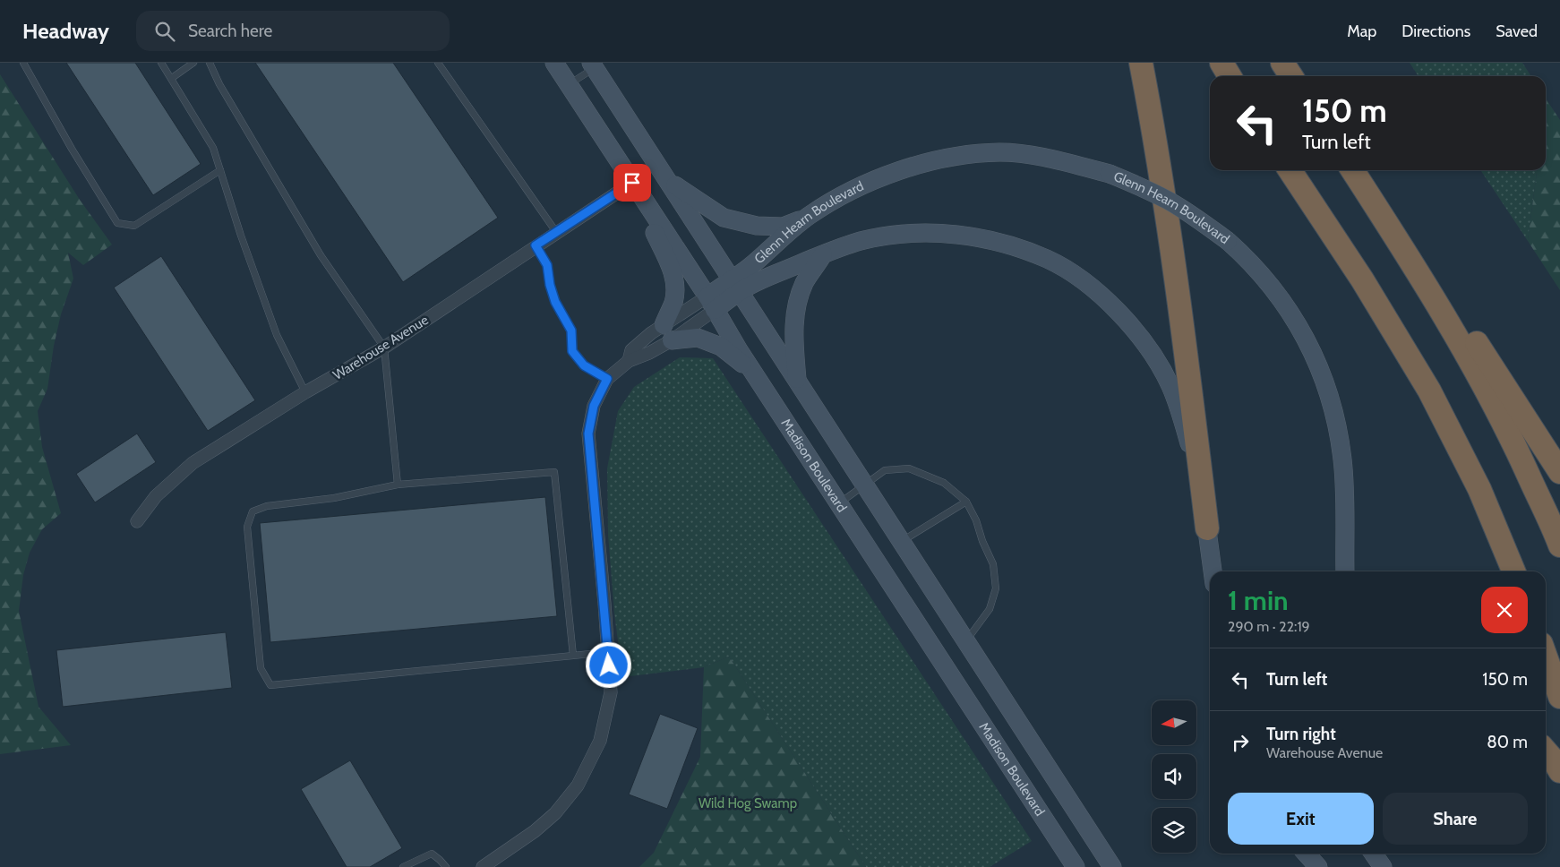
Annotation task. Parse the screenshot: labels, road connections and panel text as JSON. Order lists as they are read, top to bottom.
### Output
{
  "streets": {
    "main road": ["Glenn Hearn Boulevard", "Madison Boulevard"],
    "street": ["Warehouse Avenue"]
  },
  "crossings": [
    ["Glenn Hearn Boulevard", "Madison Boulevard"],
    ["Warehouse Avenue", "Madison Boulevard"]
  ],
  "parks": ["Wild Hog Swamp"],
  "north": "left",
  "page": {
    "header": "Headway",
    "search": "Search here",
    "nav": ["Map", "Directions", "Saved"],
    "turn": ["150 m", "Turn left"],
    "heading": ["1 min", "290 m · 22:19"],
    "list": [
      {
        "name": "Turn left",
        "value": "150 m"
      },
      {
        "name": "Turn right",
        "note": "Warehouse Avenue",
        "value": "80 m"
      }
    ],
    "buttons": ["Exit", "Share"]
  }
}
